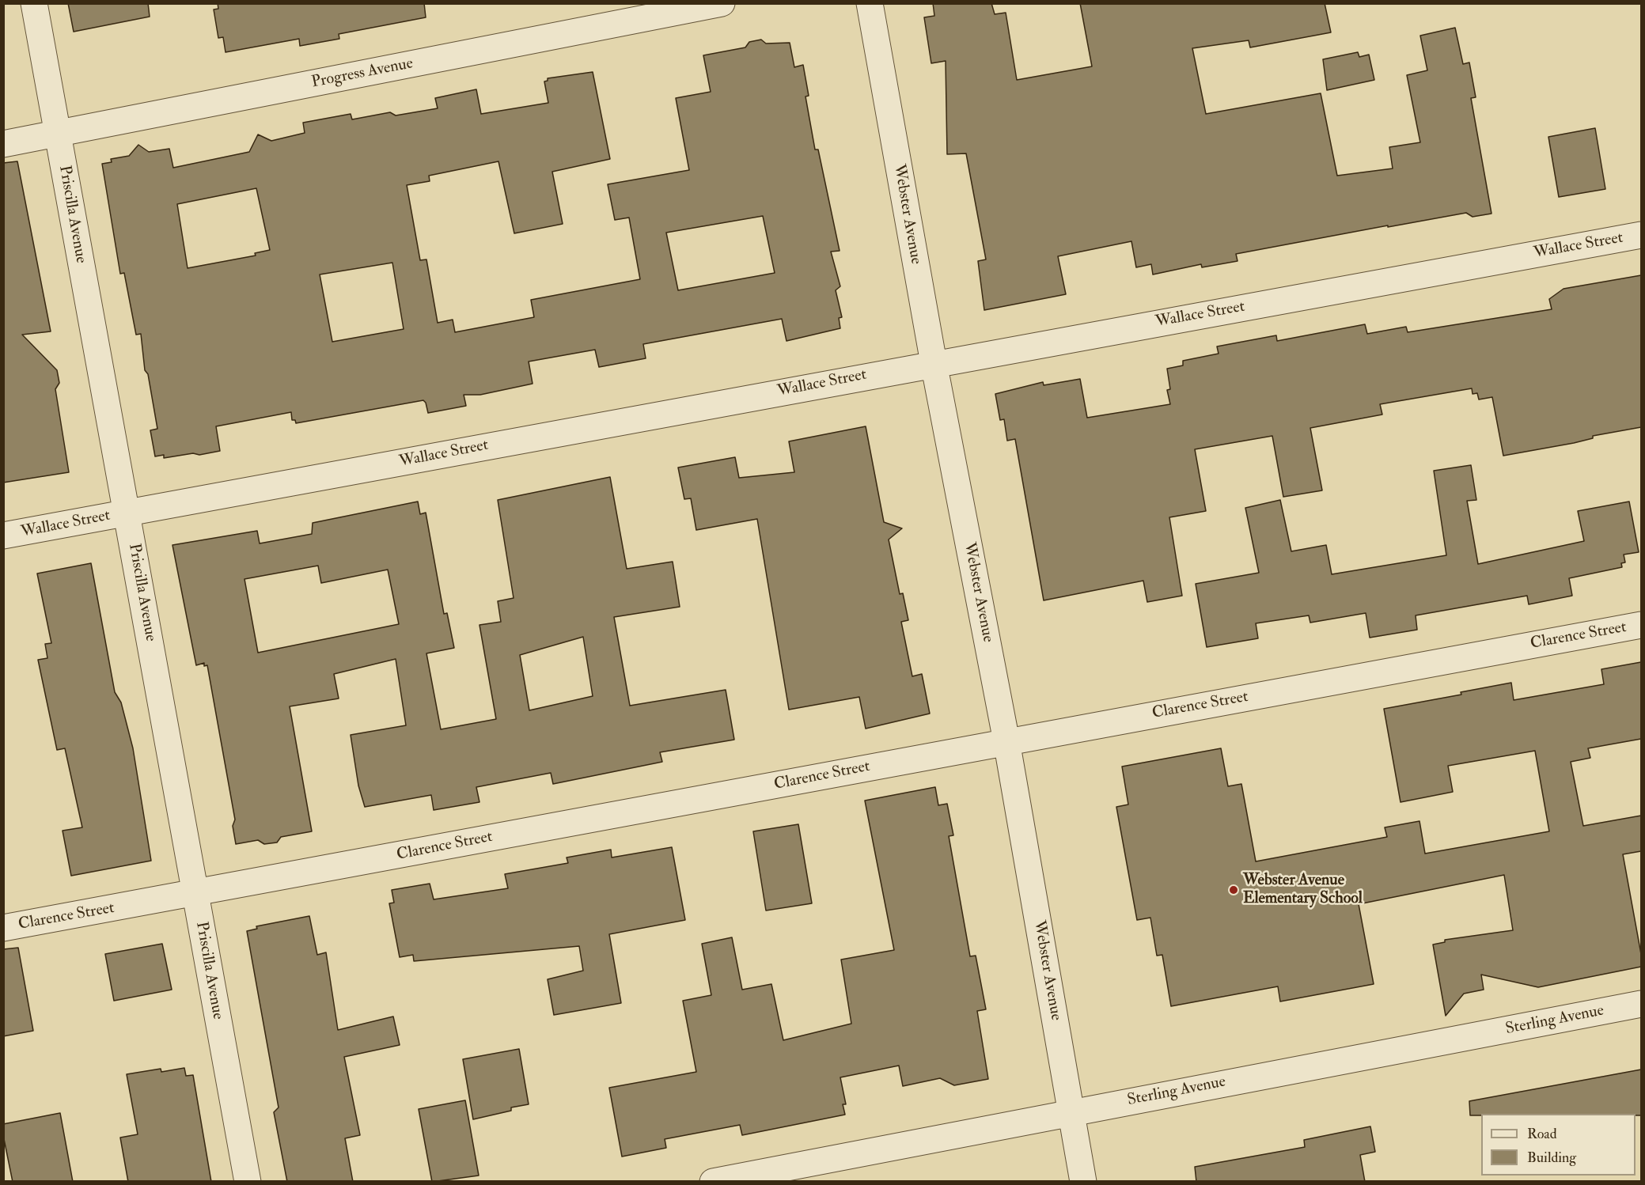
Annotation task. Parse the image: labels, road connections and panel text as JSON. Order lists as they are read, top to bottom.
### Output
{
  "streets": {
    "street": [
      "Progress Avenue",
      "Priscilla Avenue",
      "Webster Avenue",
      "Wallace Street",
      "Clarence Street",
      "Sterling Avenue"
    ]
  },
  "crossings": [
    ["Progress Avenue", "Priscilla Avenue"],
    ["Priscilla Avenue", "Wallace Street"],
    ["Priscilla Avenue", "Clarence Street"],
    ["Webster Avenue", "Wallace Street"],
    ["Webster Avenue", "Clarence Street"],
    ["Webster Avenue", "Sterling Avenue"]
  ],
  "places": ["Webster Avenue Elementary School"],
  "legend": ["Road", "Building"]
}
